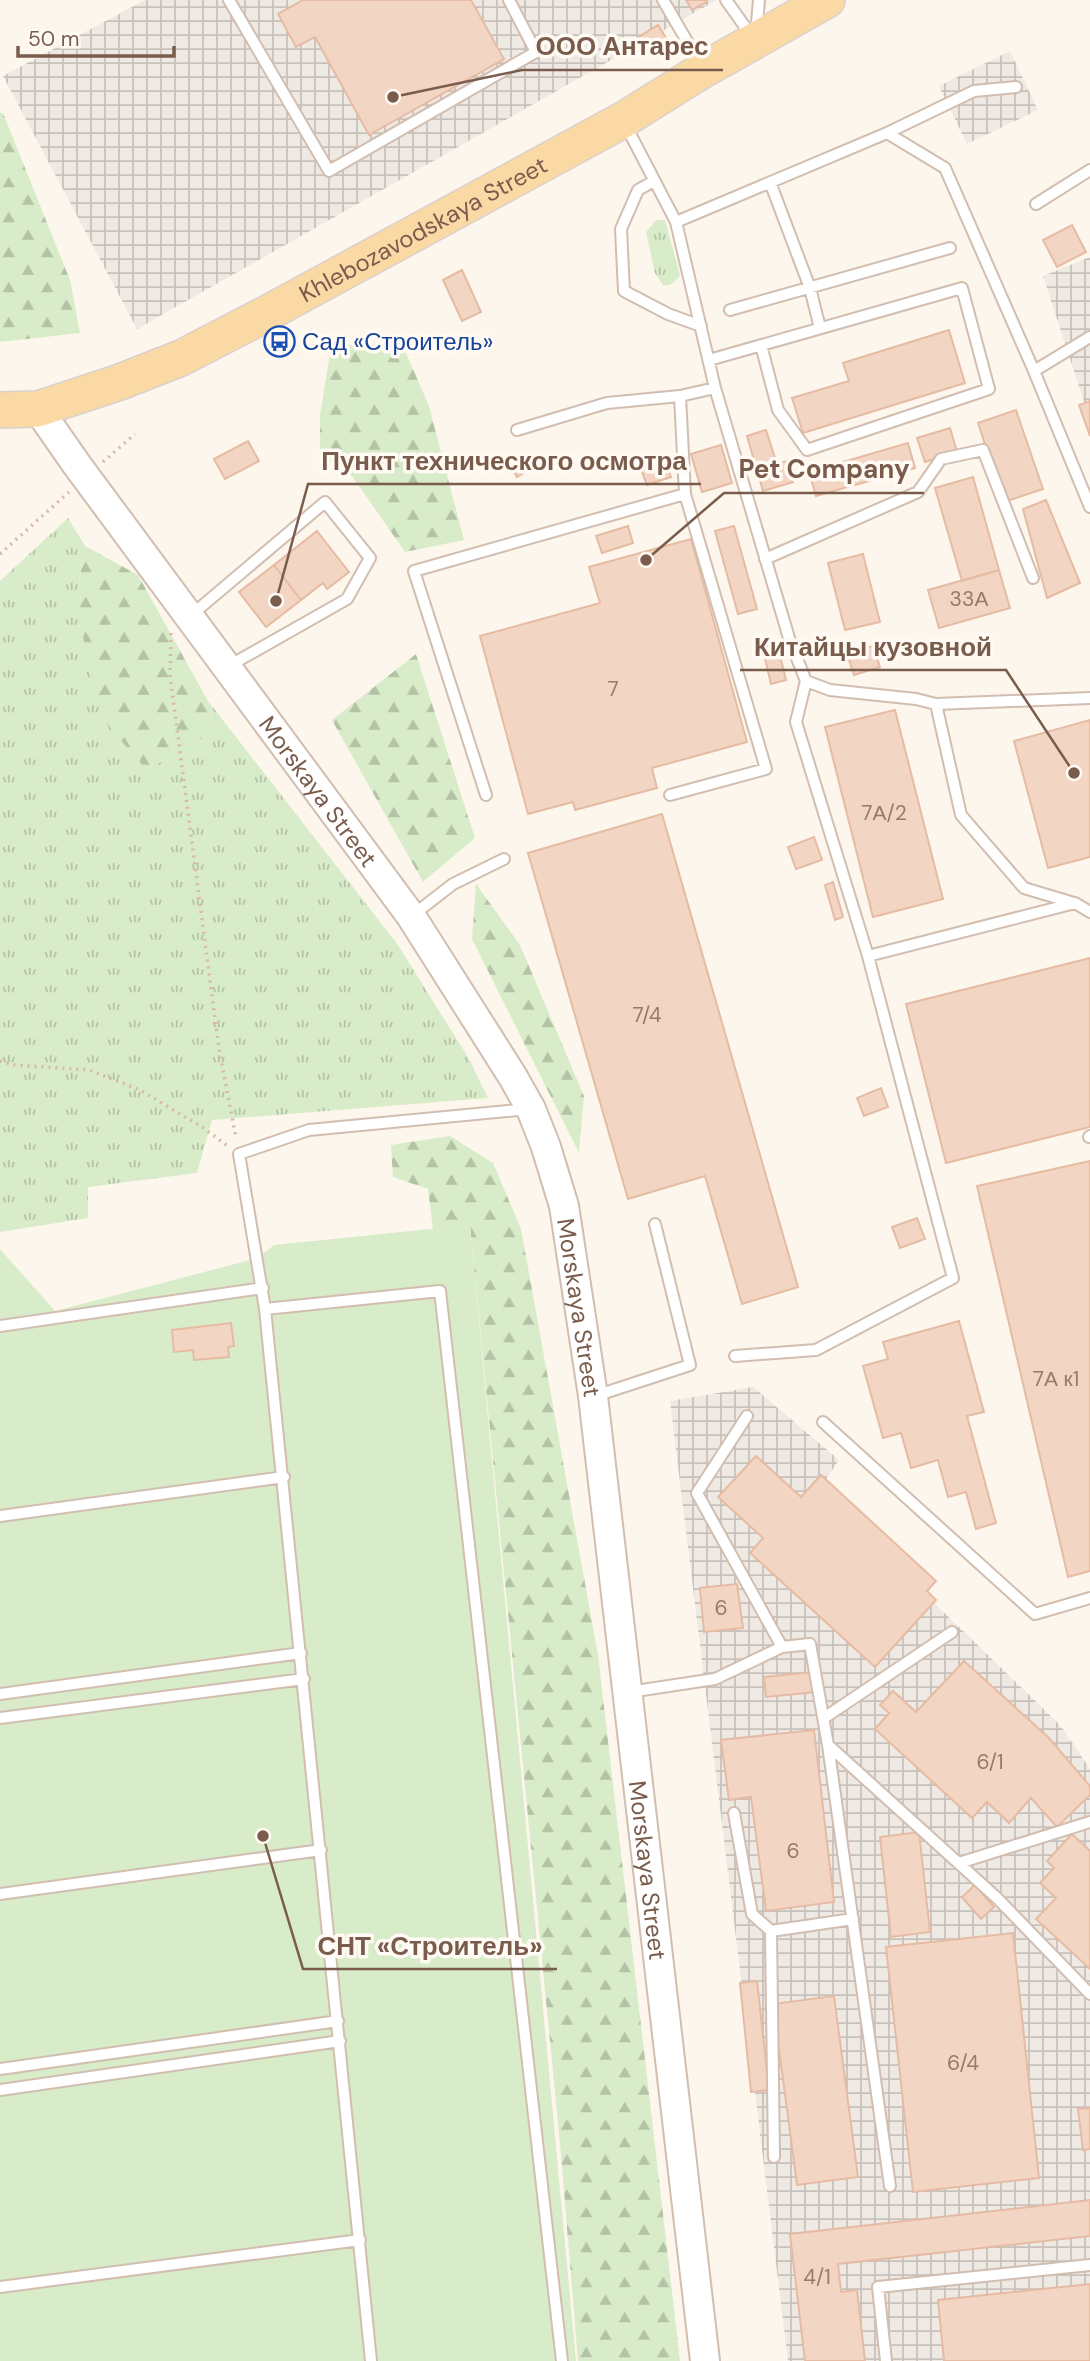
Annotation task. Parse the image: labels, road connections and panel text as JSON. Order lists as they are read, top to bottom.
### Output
{
  "streets": {
    "main road": ["Khlebozavodskaya Street"],
    "street": ["Morskaya Street"]
  },
  "crossings": [
    ["Khlebozavodskaya Street", "Morskaya Street"]
  ],
  "places": {
    "other": [
      "ООО Антарес",
      "Pet Company",
      "Пункт технического осмотра",
      "Китайцы кузовной",
      "СНТ «Строитель»"
    ],
    "bus stop": ["Сад «Строитель»"]
  },
  "house_numbers": [
    "33А",
    "7",
    "7А/2",
    "7/4",
    "7А к1",
    "6",
    "6/1",
    "6",
    "6/4",
    "4/1"
  ],
  "scale_bar": "50 m"
}
